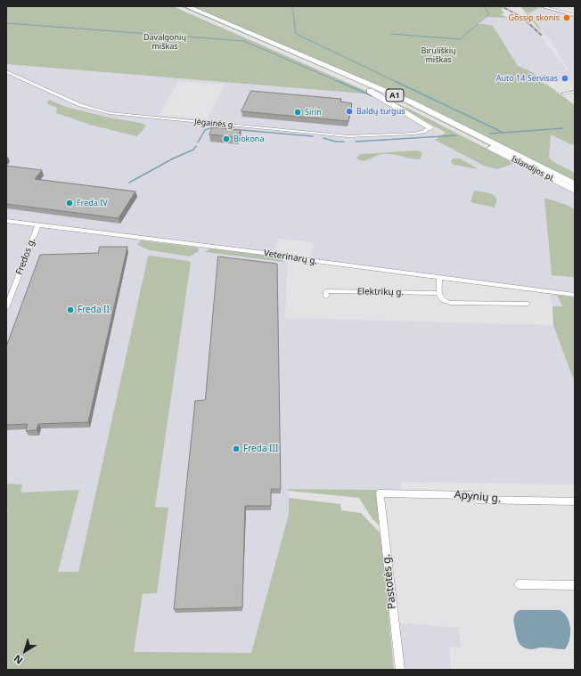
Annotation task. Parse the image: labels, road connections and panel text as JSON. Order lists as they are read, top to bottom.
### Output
{
  "streets": {
    "highway": ["A1", "Islandijos pl."],
    "street": [
      "Jėgainės g.",
      "Fredos g.",
      "Veterinarų g.",
      "Elektrikų g.",
      "Apynių g.",
      "Pastotės g."
    ]
  },
  "crossings": [
    ["A1", "Islandijos pl."],
    ["Fredos g.", "Veterinarų g."],
    ["Apynių g.", "Pastotės g."]
  ],
  "parks": ["Davalgonių miškas", "Biruliškių miškas"],
  "places": [
    "Gossip skonis",
    "Auto 14 Servisas",
    "Baldų turgus",
    "Sirin",
    "Biokona",
    "Freda IV",
    "Freda II",
    "Freda III"
  ],
  "north": "bottom left"
}
